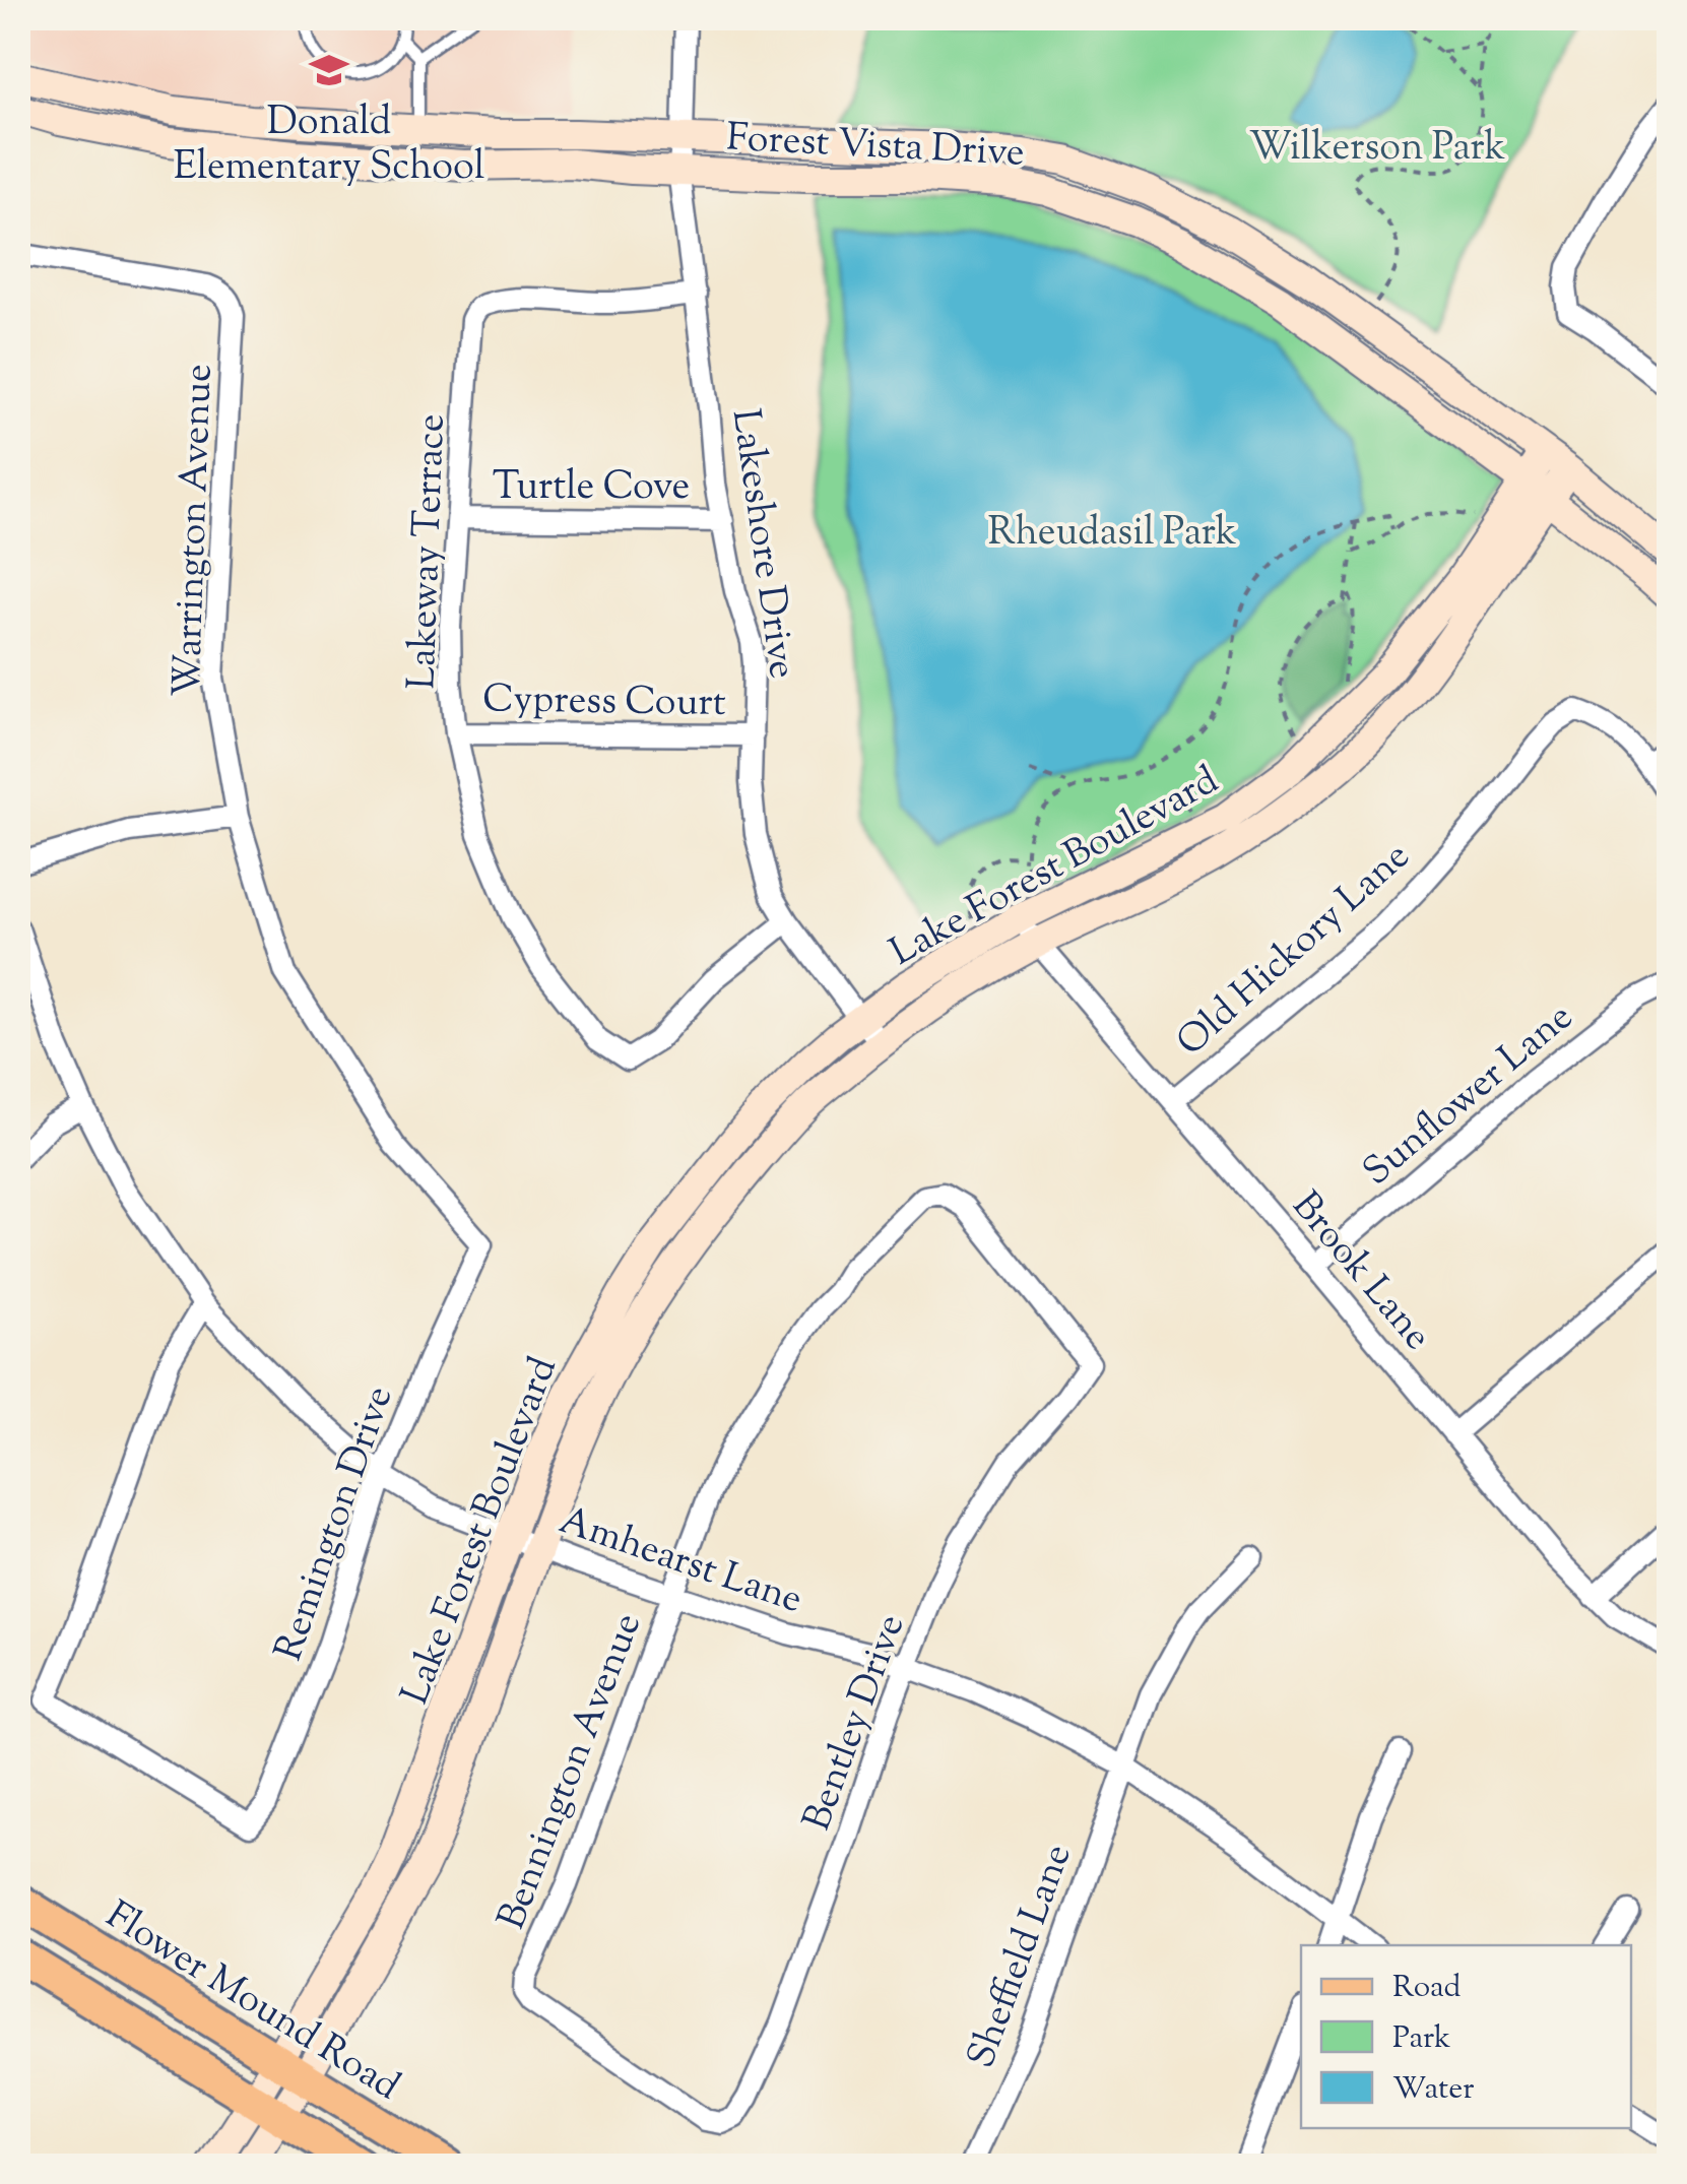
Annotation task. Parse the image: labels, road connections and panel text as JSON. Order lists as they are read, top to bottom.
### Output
{
  "streets": {
    "main road": ["Flower Mound Road"],
    "street": [
      "Forest Vista Drive",
      "Turtle Cove",
      "Warrington Avenue",
      "Lakeshore Drive",
      "Lakeway Terrace",
      "Cypress Court",
      "Lake Forest Boulevard",
      "Old Hickory Lane",
      "Sunflower Lane",
      "Brook Lane",
      "Remington Drive",
      "Amhearst Lane",
      "Bentley Drive",
      "Bennington Avenue",
      "Sheffield Lane"
    ]
  },
  "crossings": [
    ["Forest Vista Drive", "Lakeshore Drive"],
    ["Forest Vista Drive", "Lake Forest Boulevard"],
    ["Turtle Cove", "Lakeshore Drive"],
    ["Turtle Cove", "Lakeway Terrace"],
    ["Warrington Avenue", "Remington Drive"],
    ["Lakeshore Drive", "Lakeway Terrace"],
    ["Lakeshore Drive", "Cypress Court"],
    ["Lakeshore Drive", "Lake Forest Boulevard"],
    ["Lakeway Terrace", "Cypress Court"],
    ["Lake Forest Boulevard", "Brook Lane"],
    ["Lake Forest Boulevard", "Amhearst Lane"],
    ["Lake Forest Boulevard", "Flower Mound Road"],
    ["Old Hickory Lane", "Brook Lane"],
    ["Sunflower Lane", "Brook Lane"],
    ["Remington Drive", "Amhearst Lane"],
    ["Amhearst Lane", "Bentley Drive"],
    ["Amhearst Lane", "Bennington Avenue"],
    ["Amhearst Lane", "Sheffield Lane"],
    ["Bentley Drive", "Bennington Avenue"]
  ],
  "parks": ["Wilkerson Park", "Rheudasil Park"],
  "places": {
    "school or university": ["Donald Elementary School"]
  },
  "legend": ["Road", "Park", "Water"]
}
